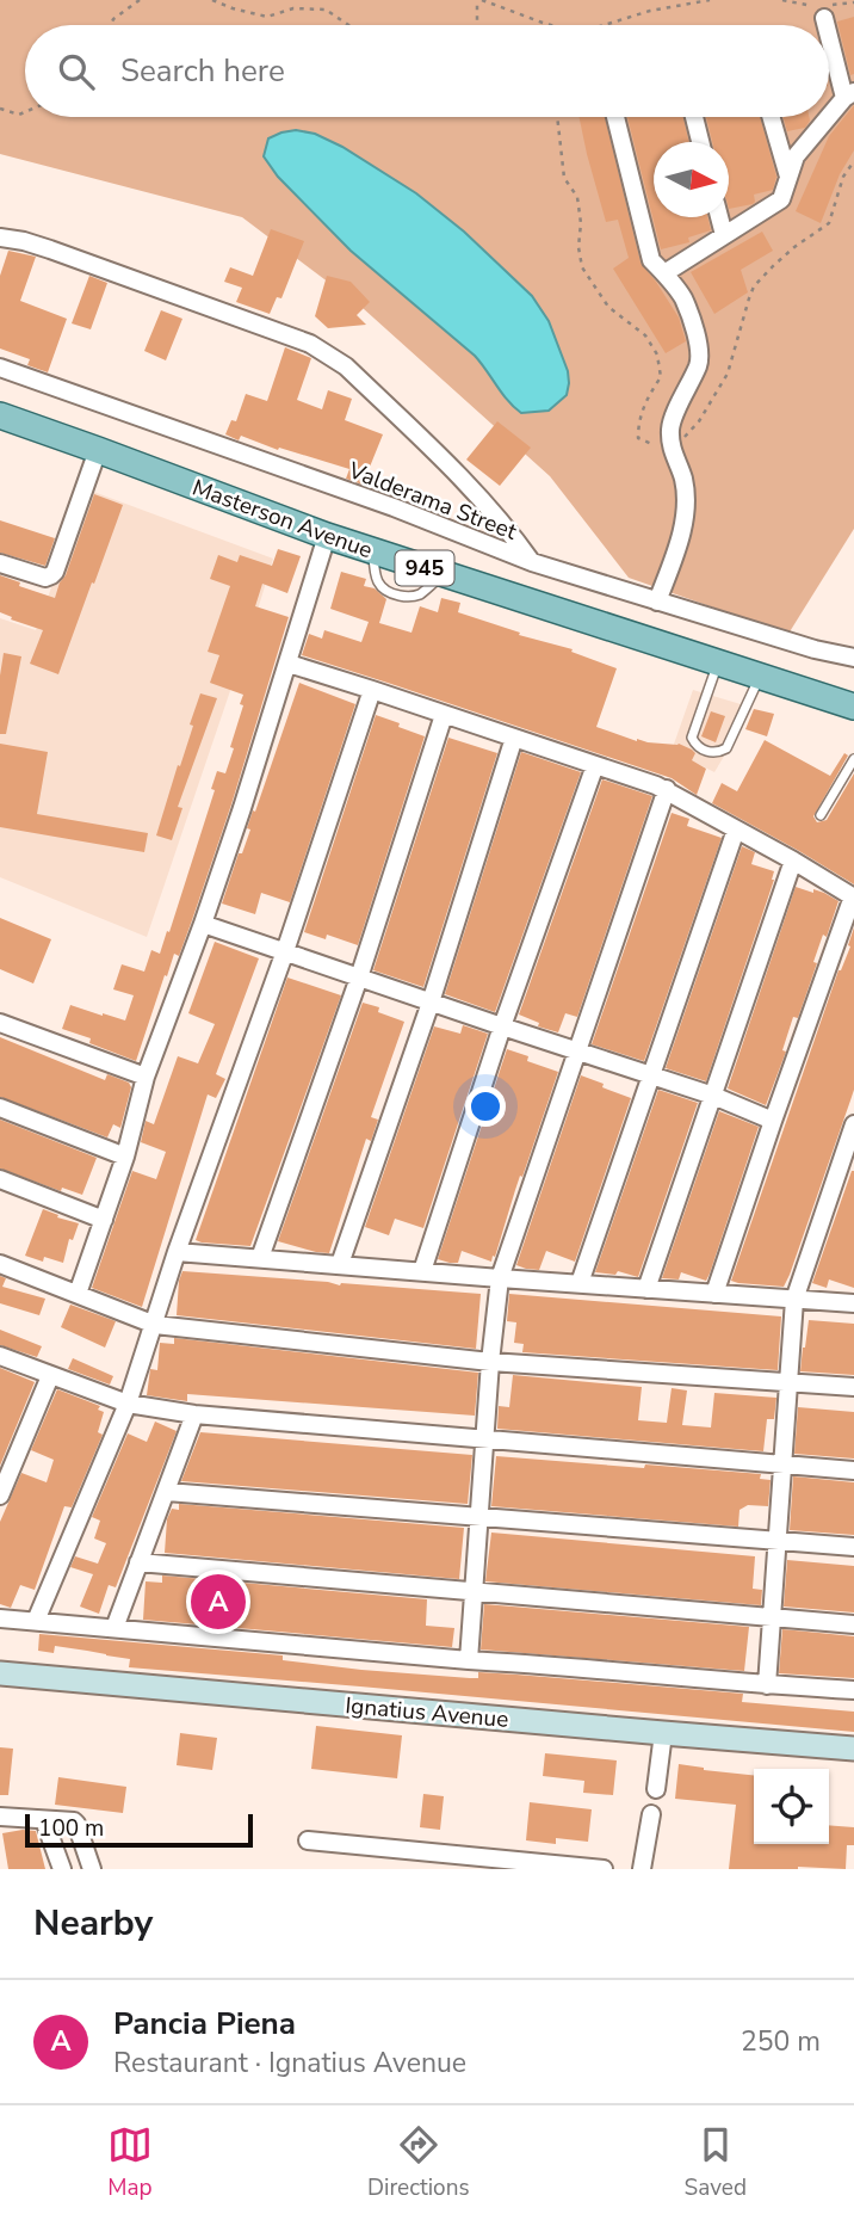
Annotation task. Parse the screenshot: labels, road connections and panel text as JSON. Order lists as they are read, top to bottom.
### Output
{
  "streets": {
    "main road": ["Masterson Avenue", "945"],
    "street": ["Valderama Street", "Ignatius Avenue"]
  },
  "scale_bar": "100 m",
  "north": "right",
  "page": {
    "search": "Search here",
    "pins": "A",
    "scale": "100 m",
    "heading": "Nearby",
    "list": [
      {
        "mark": "A",
        "name": "Pancia Piena",
        "note": "Restaurant · Ignatius Avenue",
        "value": "250 m"
      }
    ],
    "nav": ["Map", "Directions", "Saved"]
  }
}
